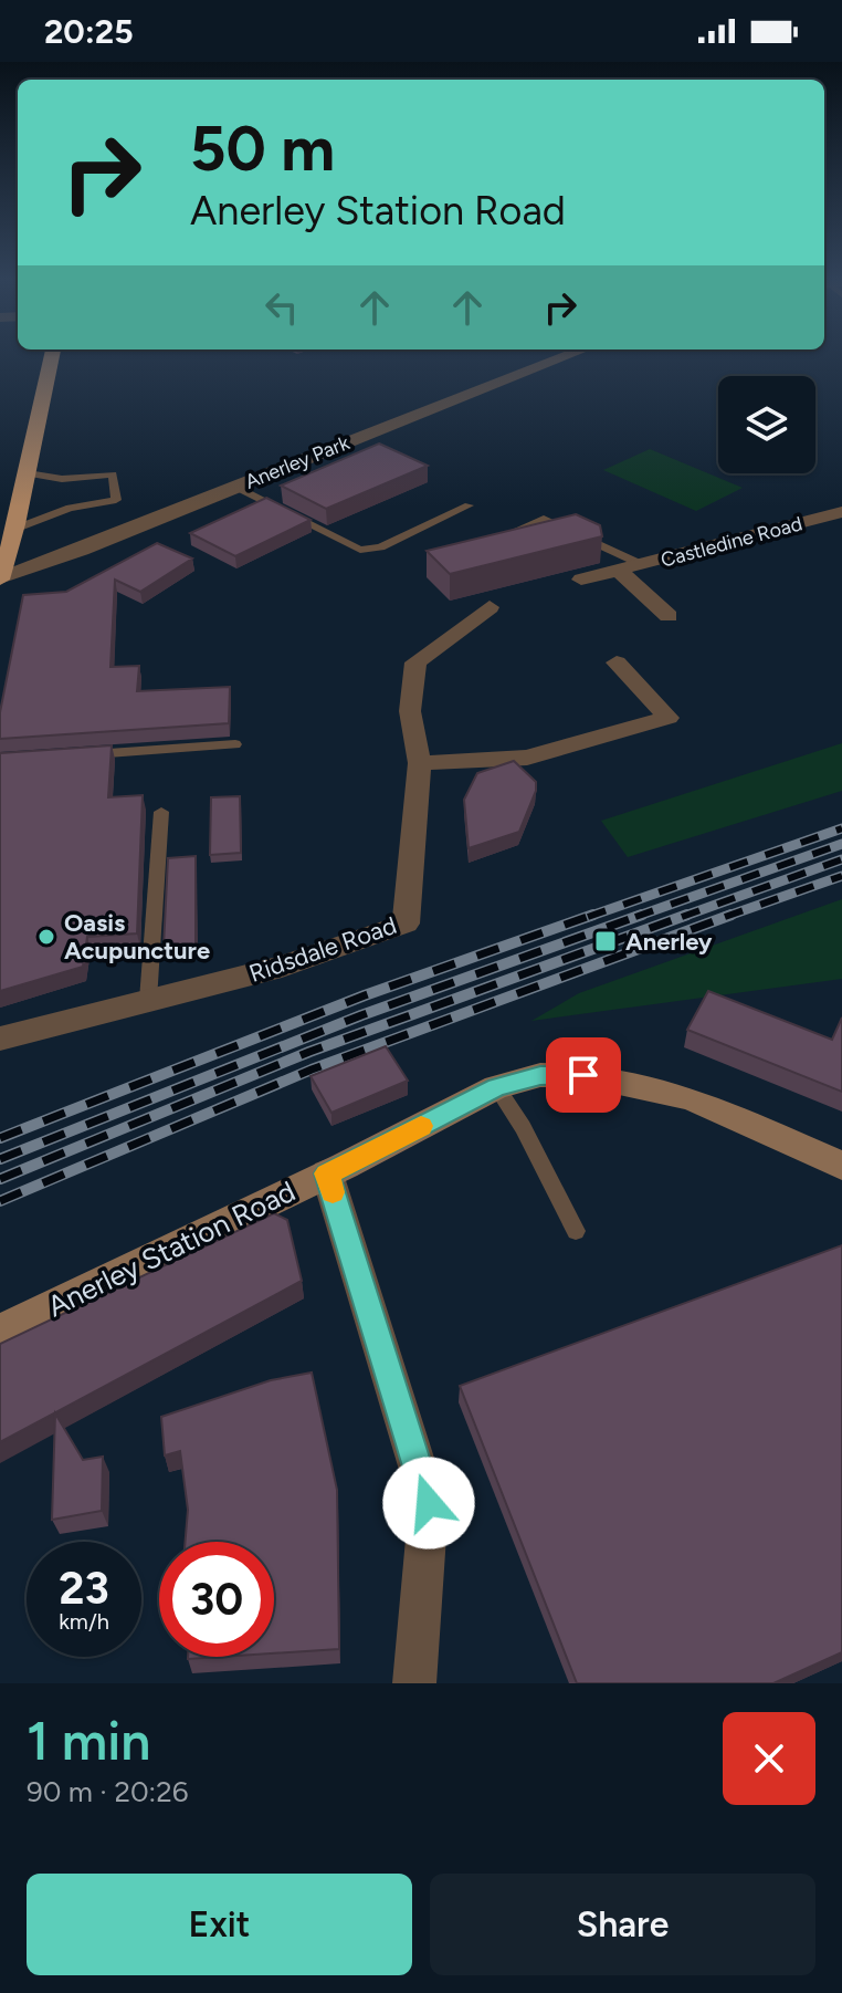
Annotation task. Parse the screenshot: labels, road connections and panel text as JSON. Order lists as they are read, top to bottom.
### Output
{
  "streets": {
    "street": [
      "Anerley Park",
      "Castledine Road",
      "Ridsdale Road",
      "Anerley Station Road"
    ]
  },
  "places": {
    "other": ["Oasis Acupuncture"],
    "transit": ["Anerley"]
  },
  "page": {
    "status": "20:25",
    "turn": ["50 m", "Anerley Station Road"],
    "speed": "23 km/h",
    "limit": "30",
    "heading": ["1 min", "90 m · 20:26"],
    "buttons": ["Exit", "Share"]
  }
}
